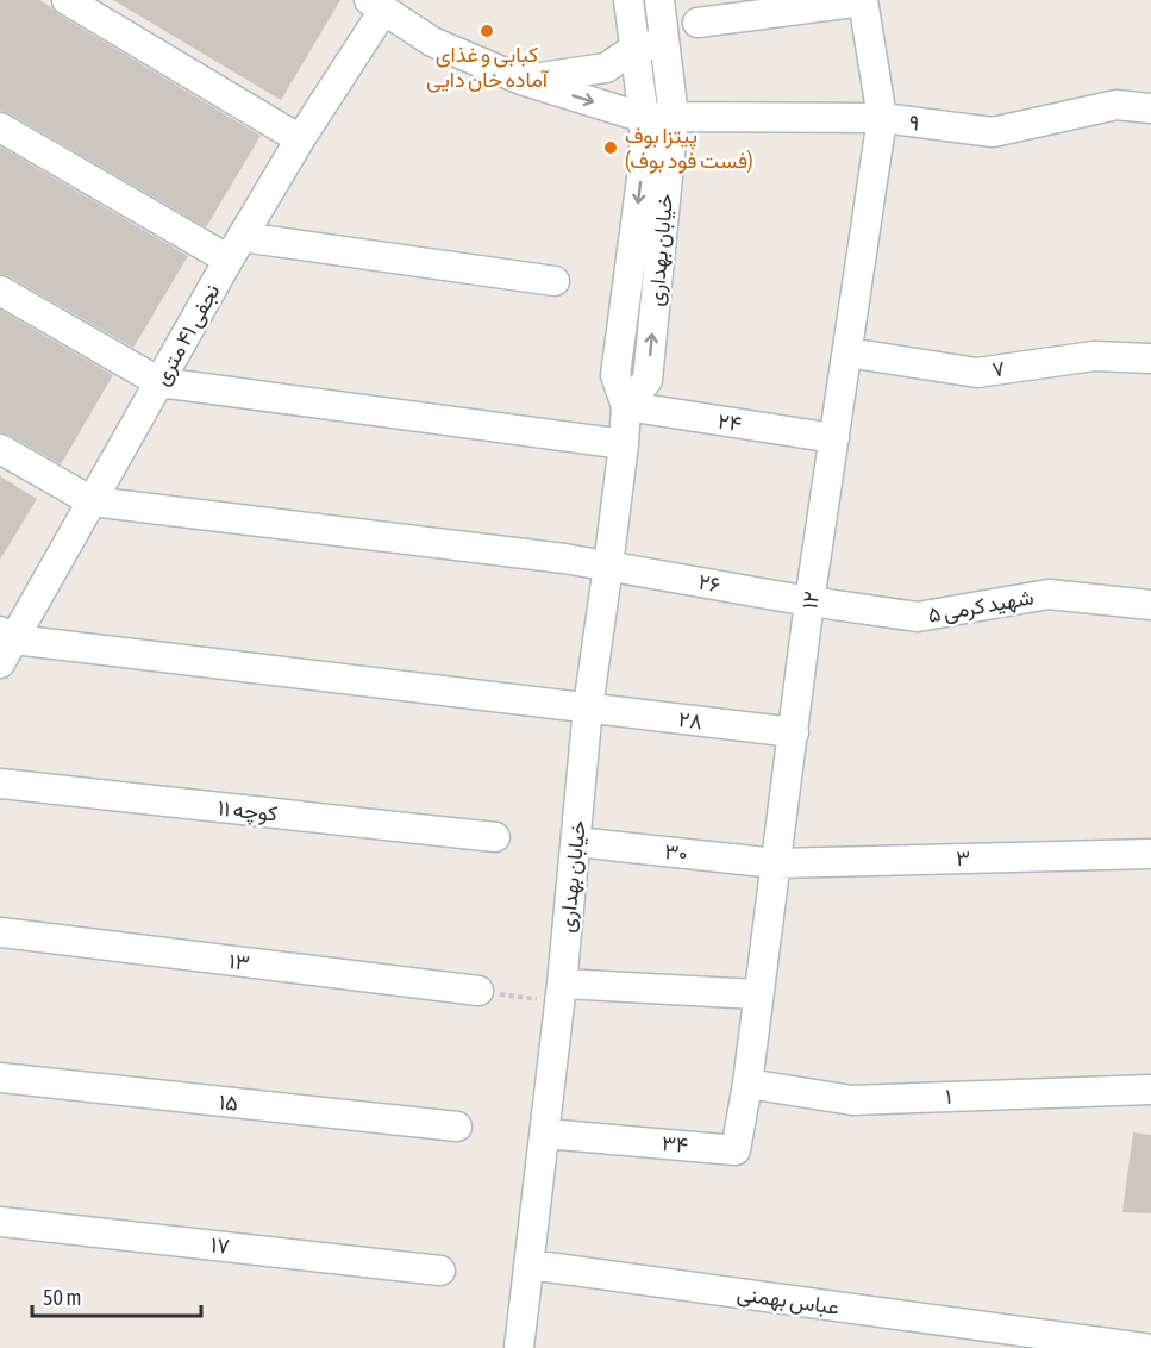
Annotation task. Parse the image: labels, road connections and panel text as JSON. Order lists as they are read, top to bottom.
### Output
{
  "streets": {
    "street": [
      "۹",
      "خیابان بهداری",
      "نجفی ۴۱ متری",
      "۷",
      "۲۴",
      "۲۶",
      "۱۲",
      "۵ شهید کرمی",
      "۲۸",
      "کوچه ۱۱",
      "۳۰",
      "۳",
      "۱۳",
      "۱",
      "۱۵",
      "۳۴",
      "۱۷",
      "عباس بهمنی"
    ]
  },
  "crossings": [
    ["۹", "خیابان بهداری"],
    ["۹", "نجفی ۴۱ متری"],
    ["۹", "۱۲"],
    ["خیابان بهداری", "۲۴"],
    ["خیابان بهداری", "۲۶"],
    ["خیابان بهداری", "۲۸"],
    ["خیابان بهداری", "۳۰"],
    ["خیابان بهداری", "۳۴"],
    ["خیابان بهداری", "عباس بهمنی"],
    ["نجفی ۴۱ متری", "۲۶"],
    ["نجفی ۴۱ متری", "۲۸"],
    ["۷", "۱۲"],
    ["۲۴", "۱۲"],
    ["۲۶", "۱۲"],
    ["۲۶", "۵ شهید کرمی"],
    ["۱۲", "۵ شهید کرمی"],
    ["۱۲", "۲۸"],
    ["۱۲", "۳۰"],
    ["۱۲", "۳"],
    ["۱۲", "۱"],
    ["۱۲", "۳۴"],
    ["۳۰", "۳"],
    ["۱", "۳۴"]
  ],
  "places": ["کبابی و غذای آماده خان دایی", "پیتزا بوف (فست فود بوف)"],
  "scale_bar": "50 m"
}
